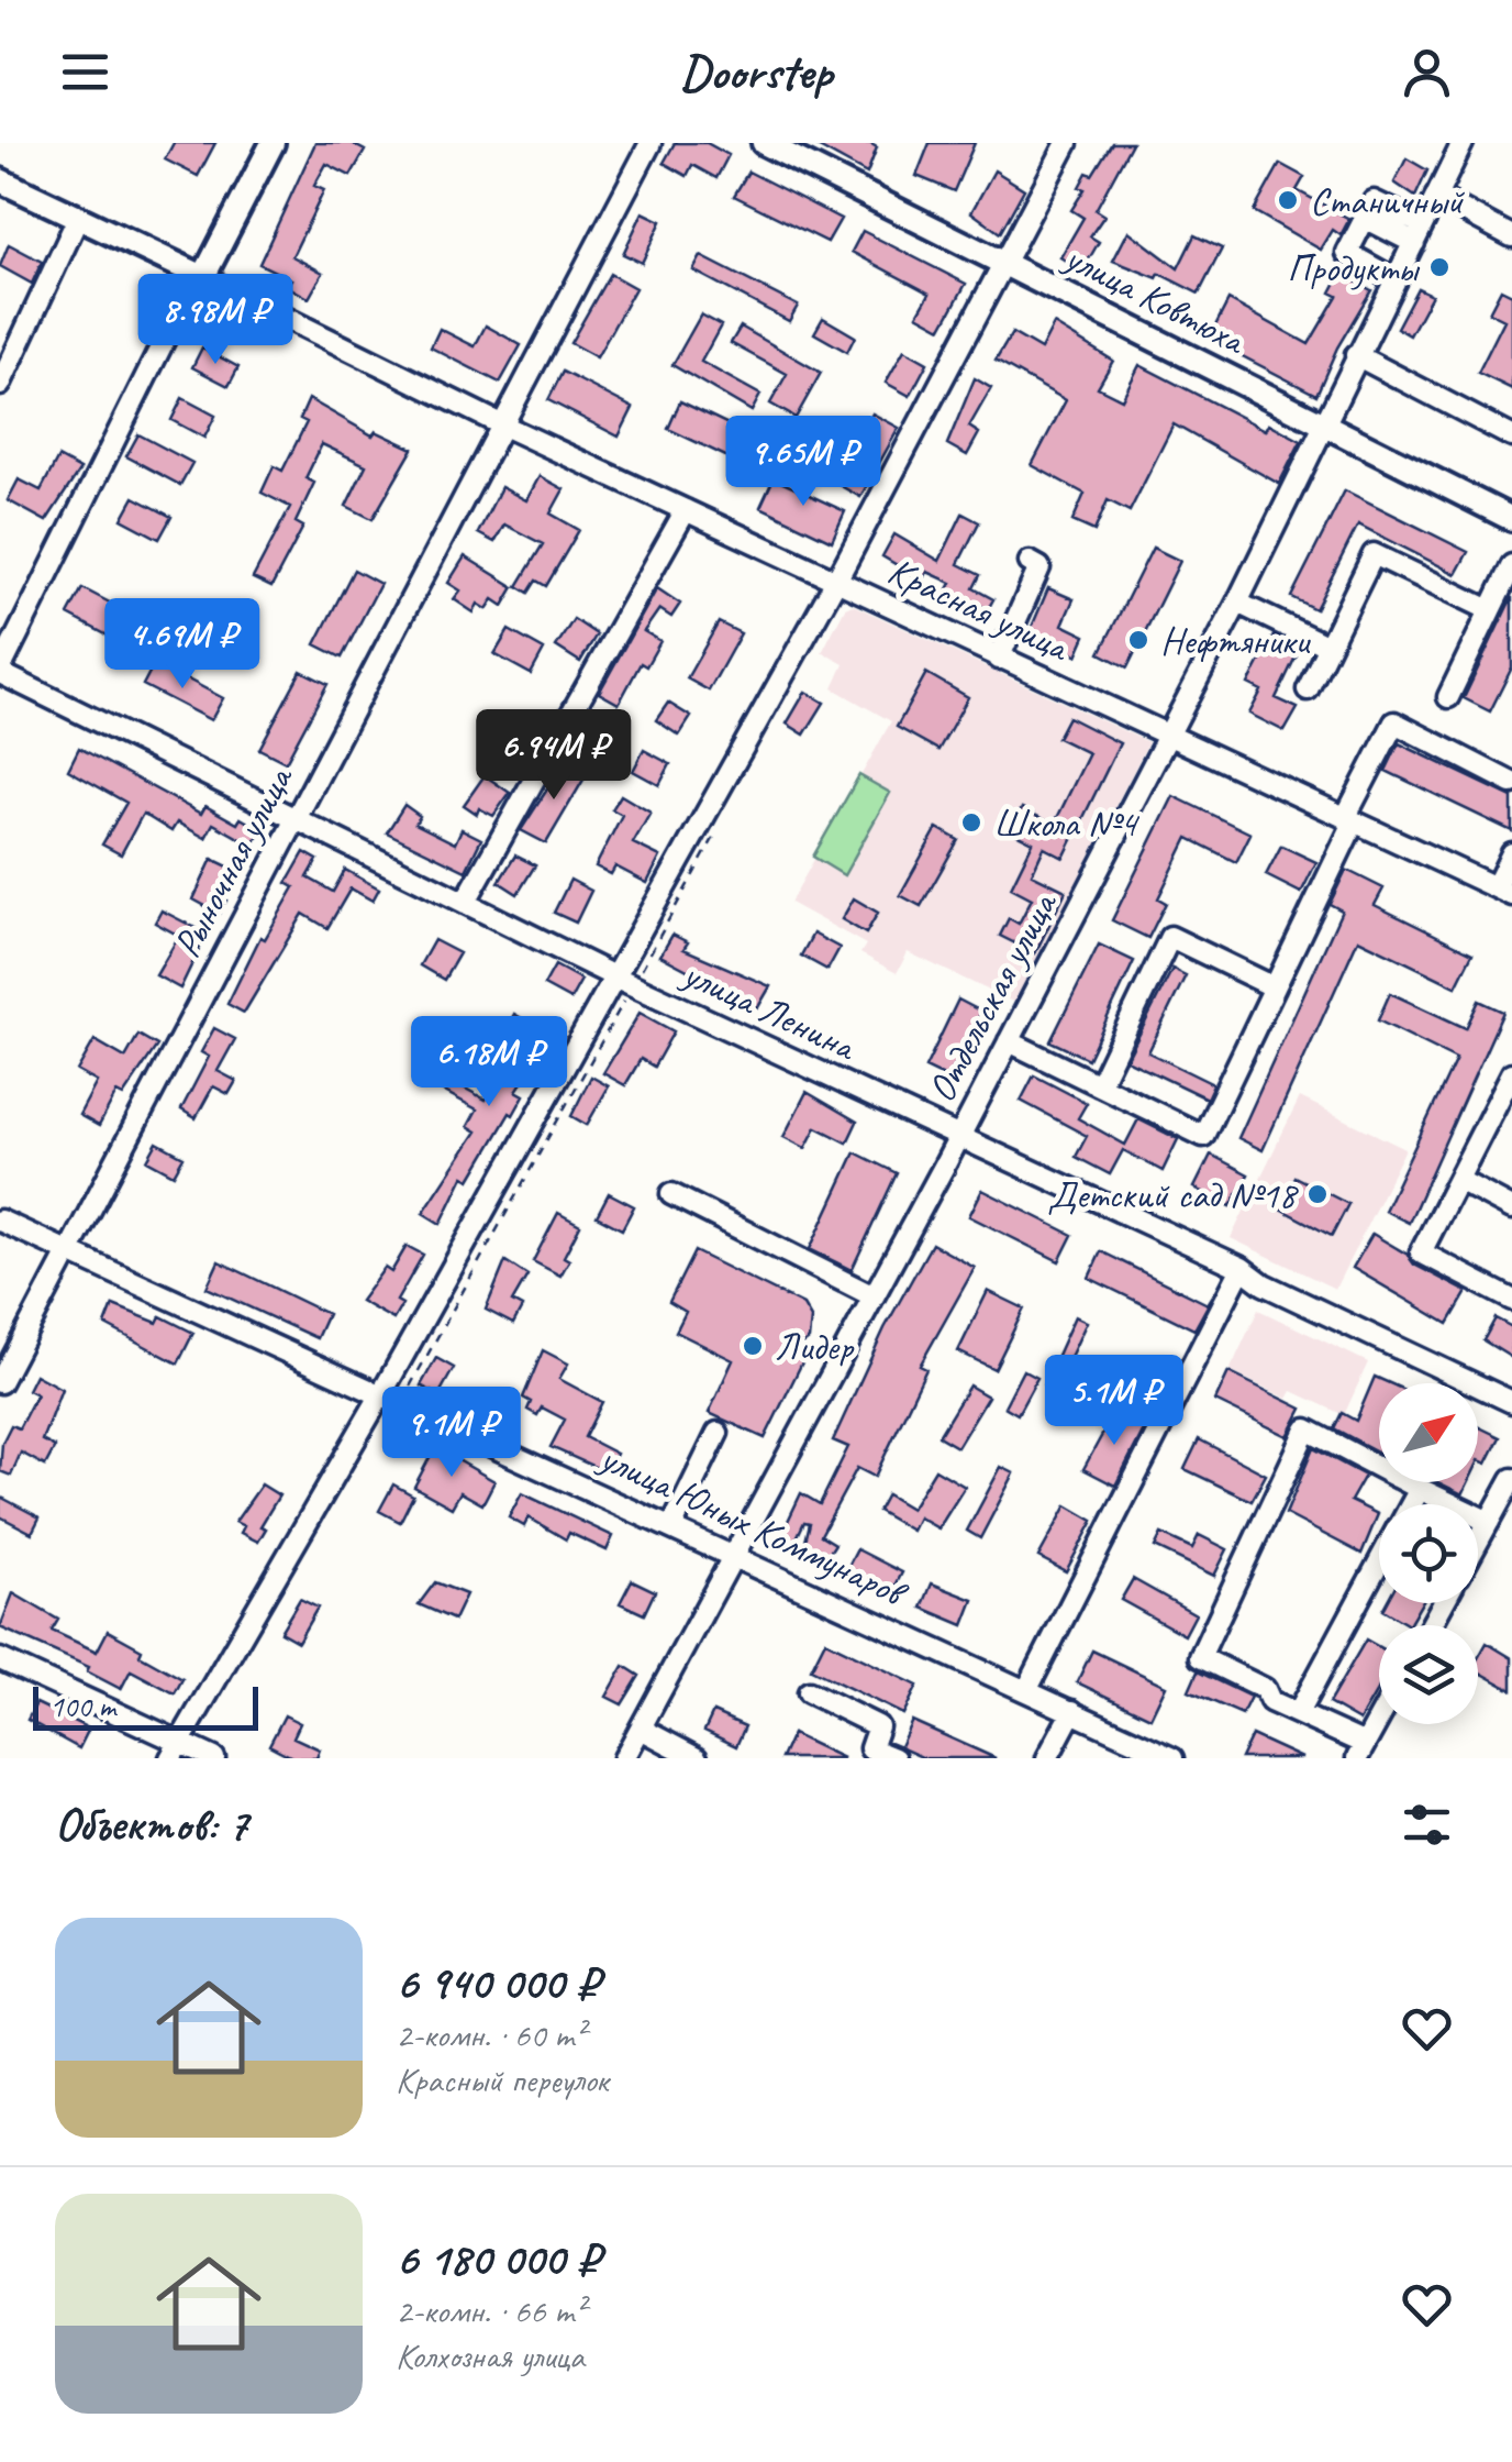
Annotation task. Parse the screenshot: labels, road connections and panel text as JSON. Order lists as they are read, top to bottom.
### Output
{
  "streets": {
    "main road": ["улица Ковтюха", "Красная улица"],
    "street": [
      "Рыночная улица",
      "Отдельская улица",
      "улица Ленина",
      "улица Юных Коммунаров"
    ]
  },
  "crossings": [
    ["улица Ковтюха", "Отдельская улица"],
    ["Красная улица", "Рыночная улица"],
    ["Красная улица", "Отдельская улица"],
    ["Рыночная улица", "улица Ленина"],
    ["Рыночная улица", "улица Юных Коммунаров"],
    ["Отдельская улица", "улица Ленина"],
    ["Отдельская улица", "улица Юных Коммунаров"]
  ],
  "places": [
    "Станичный",
    "Продукты",
    "Нефтяники",
    "Школа №4",
    "Детский сад №18",
    "Лидер"
  ],
  "scale_bar": "100 m",
  "north": "top right",
  "page": {
    "header": "Doorstep",
    "price": [
      "8.98M ₽",
      "9.65M ₽",
      "4.69M ₽",
      "6.94M ₽",
      "6.18M ₽",
      "5.1M ₽",
      "9.1M ₽"
    ],
    "scale": "100 m",
    "heading": "Объектов: 7",
    "list": [
      {
        "name": "6 940 000 ₽",
        "note": "2-комн. · 60 m² · Красный переулок"
      },
      {
        "name": "6 180 000 ₽",
        "note": "2-комн. · 66 m² · Колхозная улица"
      }
    ]
  }
}
